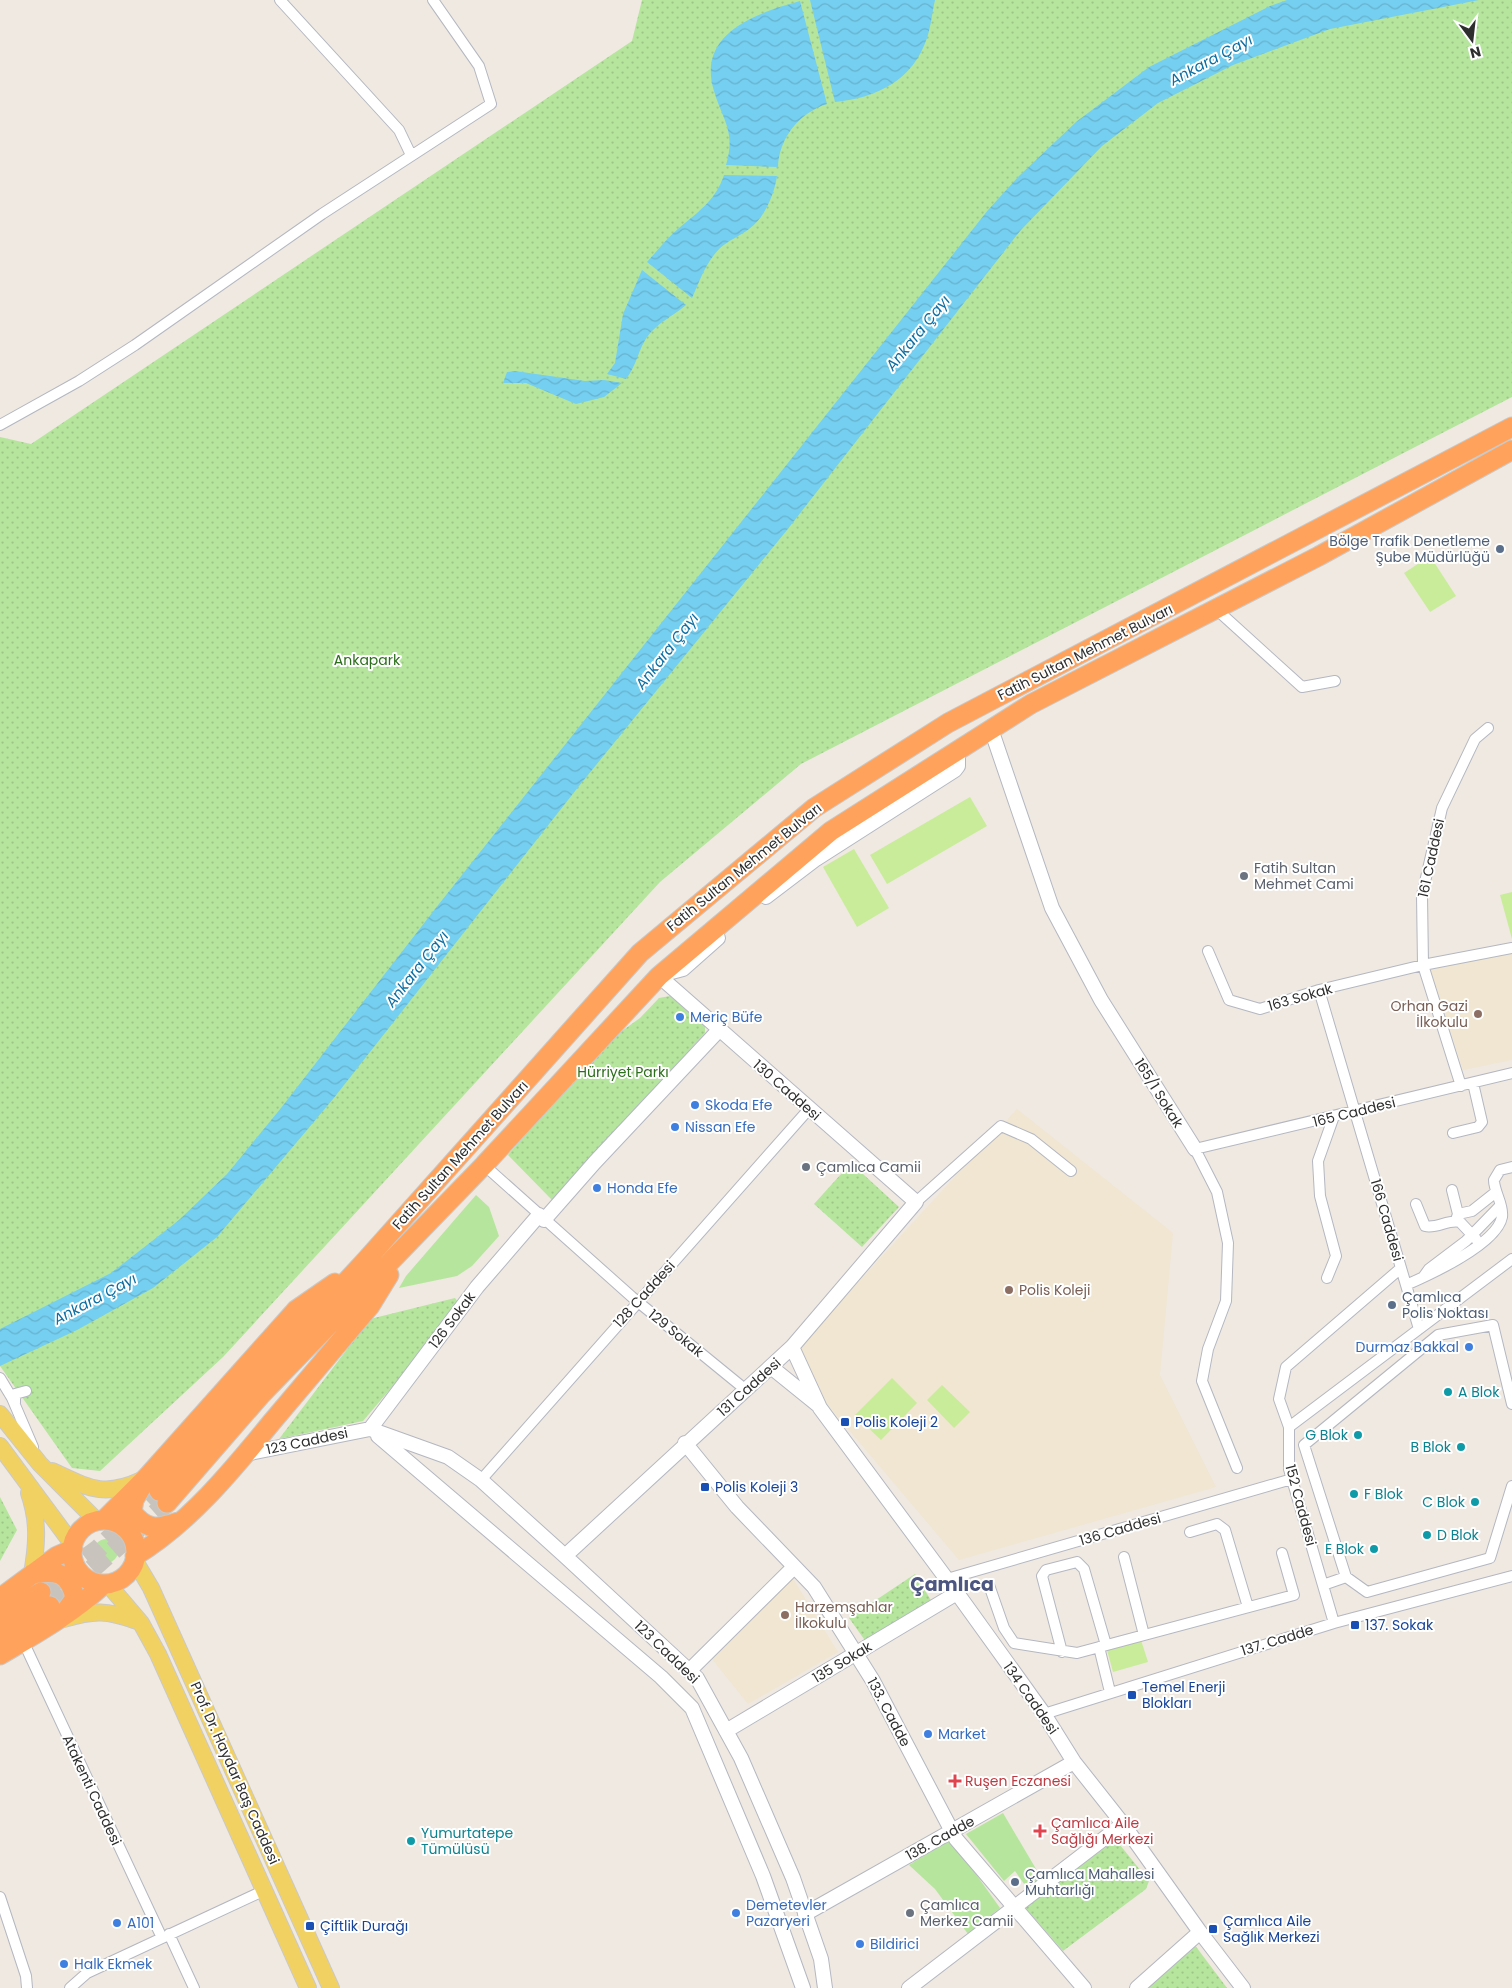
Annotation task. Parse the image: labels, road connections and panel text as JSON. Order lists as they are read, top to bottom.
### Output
{
  "streets": {
    "highway": ["Fatih Sultan Mehmet Bulvarı"],
    "main road": ["Prof. Dr. Haydar Baş Caddesi"],
    "street": [
      "161 Caddesi",
      "163 Sokak",
      "130 Caddesi",
      "165/1 Sokak",
      "165 Caddesi",
      "166 Caddesi",
      "128 Caddesi",
      "126 Sokak",
      "129 Sokak",
      "131 Caddesi",
      "123 Caddesi",
      "152 Caddesi",
      "136 Caddesi",
      "137. Cadde",
      "135 Sokak",
      "134 Caddesi",
      "133. Cadde",
      "Atakenti Caddesi",
      "138. Cadde"
    ]
  },
  "crossings": [
    ["Fatih Sultan Mehmet Bulvarı", "130 Caddesi"],
    ["Fatih Sultan Mehmet Bulvarı", "165/1 Sokak"],
    ["Fatih Sultan Mehmet Bulvarı", "129 Sokak"],
    ["161 Caddesi", "163 Sokak"],
    ["161 Caddesi", "165 Caddesi"],
    ["163 Sokak", "166 Caddesi"],
    ["130 Caddesi", "128 Caddesi"],
    ["130 Caddesi", "126 Sokak"],
    ["130 Caddesi", "131 Caddesi"],
    ["165/1 Sokak", "165 Caddesi"],
    ["165 Caddesi", "166 Caddesi"],
    ["166 Caddesi", "152 Caddesi"],
    ["128 Caddesi", "129 Sokak"],
    ["128 Caddesi", "123 Caddesi"],
    ["126 Sokak", "129 Sokak"],
    ["126 Sokak", "123 Caddesi"],
    ["129 Sokak", "131 Caddesi"],
    ["131 Caddesi", "123 Caddesi"],
    ["131 Caddesi", "134 Caddesi"],
    ["131 Caddesi", "133. Cadde"],
    ["123 Caddesi", "135 Sokak"],
    ["123 Caddesi", "138. Cadde"],
    ["152 Caddesi", "136 Caddesi"],
    ["152 Caddesi", "137. Cadde"],
    ["136 Caddesi", "134 Caddesi"],
    ["137. Cadde", "134 Caddesi"],
    ["135 Sokak", "134 Caddesi"],
    ["135 Sokak", "133. Cadde"],
    ["134 Caddesi", "138. Cadde"],
    ["133. Cadde", "138. Cadde"]
  ],
  "districts": ["Çamlıca"],
  "water": ["Ankara Çayı"],
  "parks": ["Ankapark", "Hürriyet Parkı"],
  "places": {
    "other": [
      "Bölge Trafik Denetleme Şube Müdürlüğü",
      "Fatih Sultan Mehmet Cami",
      "Orhan Gazi İlkokulu",
      "Meriç Büfe",
      "Skoda Efe",
      "Nissan Efe",
      "Çamlıca Camii",
      "Honda Efe",
      "Polis Koleji",
      "Çamlıca Polis Noktası",
      "Durmaz Bakkal",
      "A Blok",
      "G Blok",
      "B Blok",
      "F Blok",
      "C Blok",
      "D Blok",
      "E Blok",
      "Harzemşahlar İlkokulu",
      "Market",
      "Yumurtatepe Tümülüsü",
      "Çamlıca Mahallesi Muhtarlığı",
      "Demetevler Pazaryeri",
      "Çamlıca Merkez Camii",
      "A101",
      "Bildirici",
      "Halk Ekmek"
    ],
    "transit": [
      "Polis Koleji 2",
      "Polis Koleji 3",
      "137. Sokak",
      "Temel Enerji Blokları",
      "Çiftlik Durağı",
      "Çamlıca Aile Sağlık Merkezi"
    ],
    "health": ["Ruşen Eczanesi", "Çamlıca Aile Sağlığı Merkezi"]
  },
  "north": "bottom"
}
